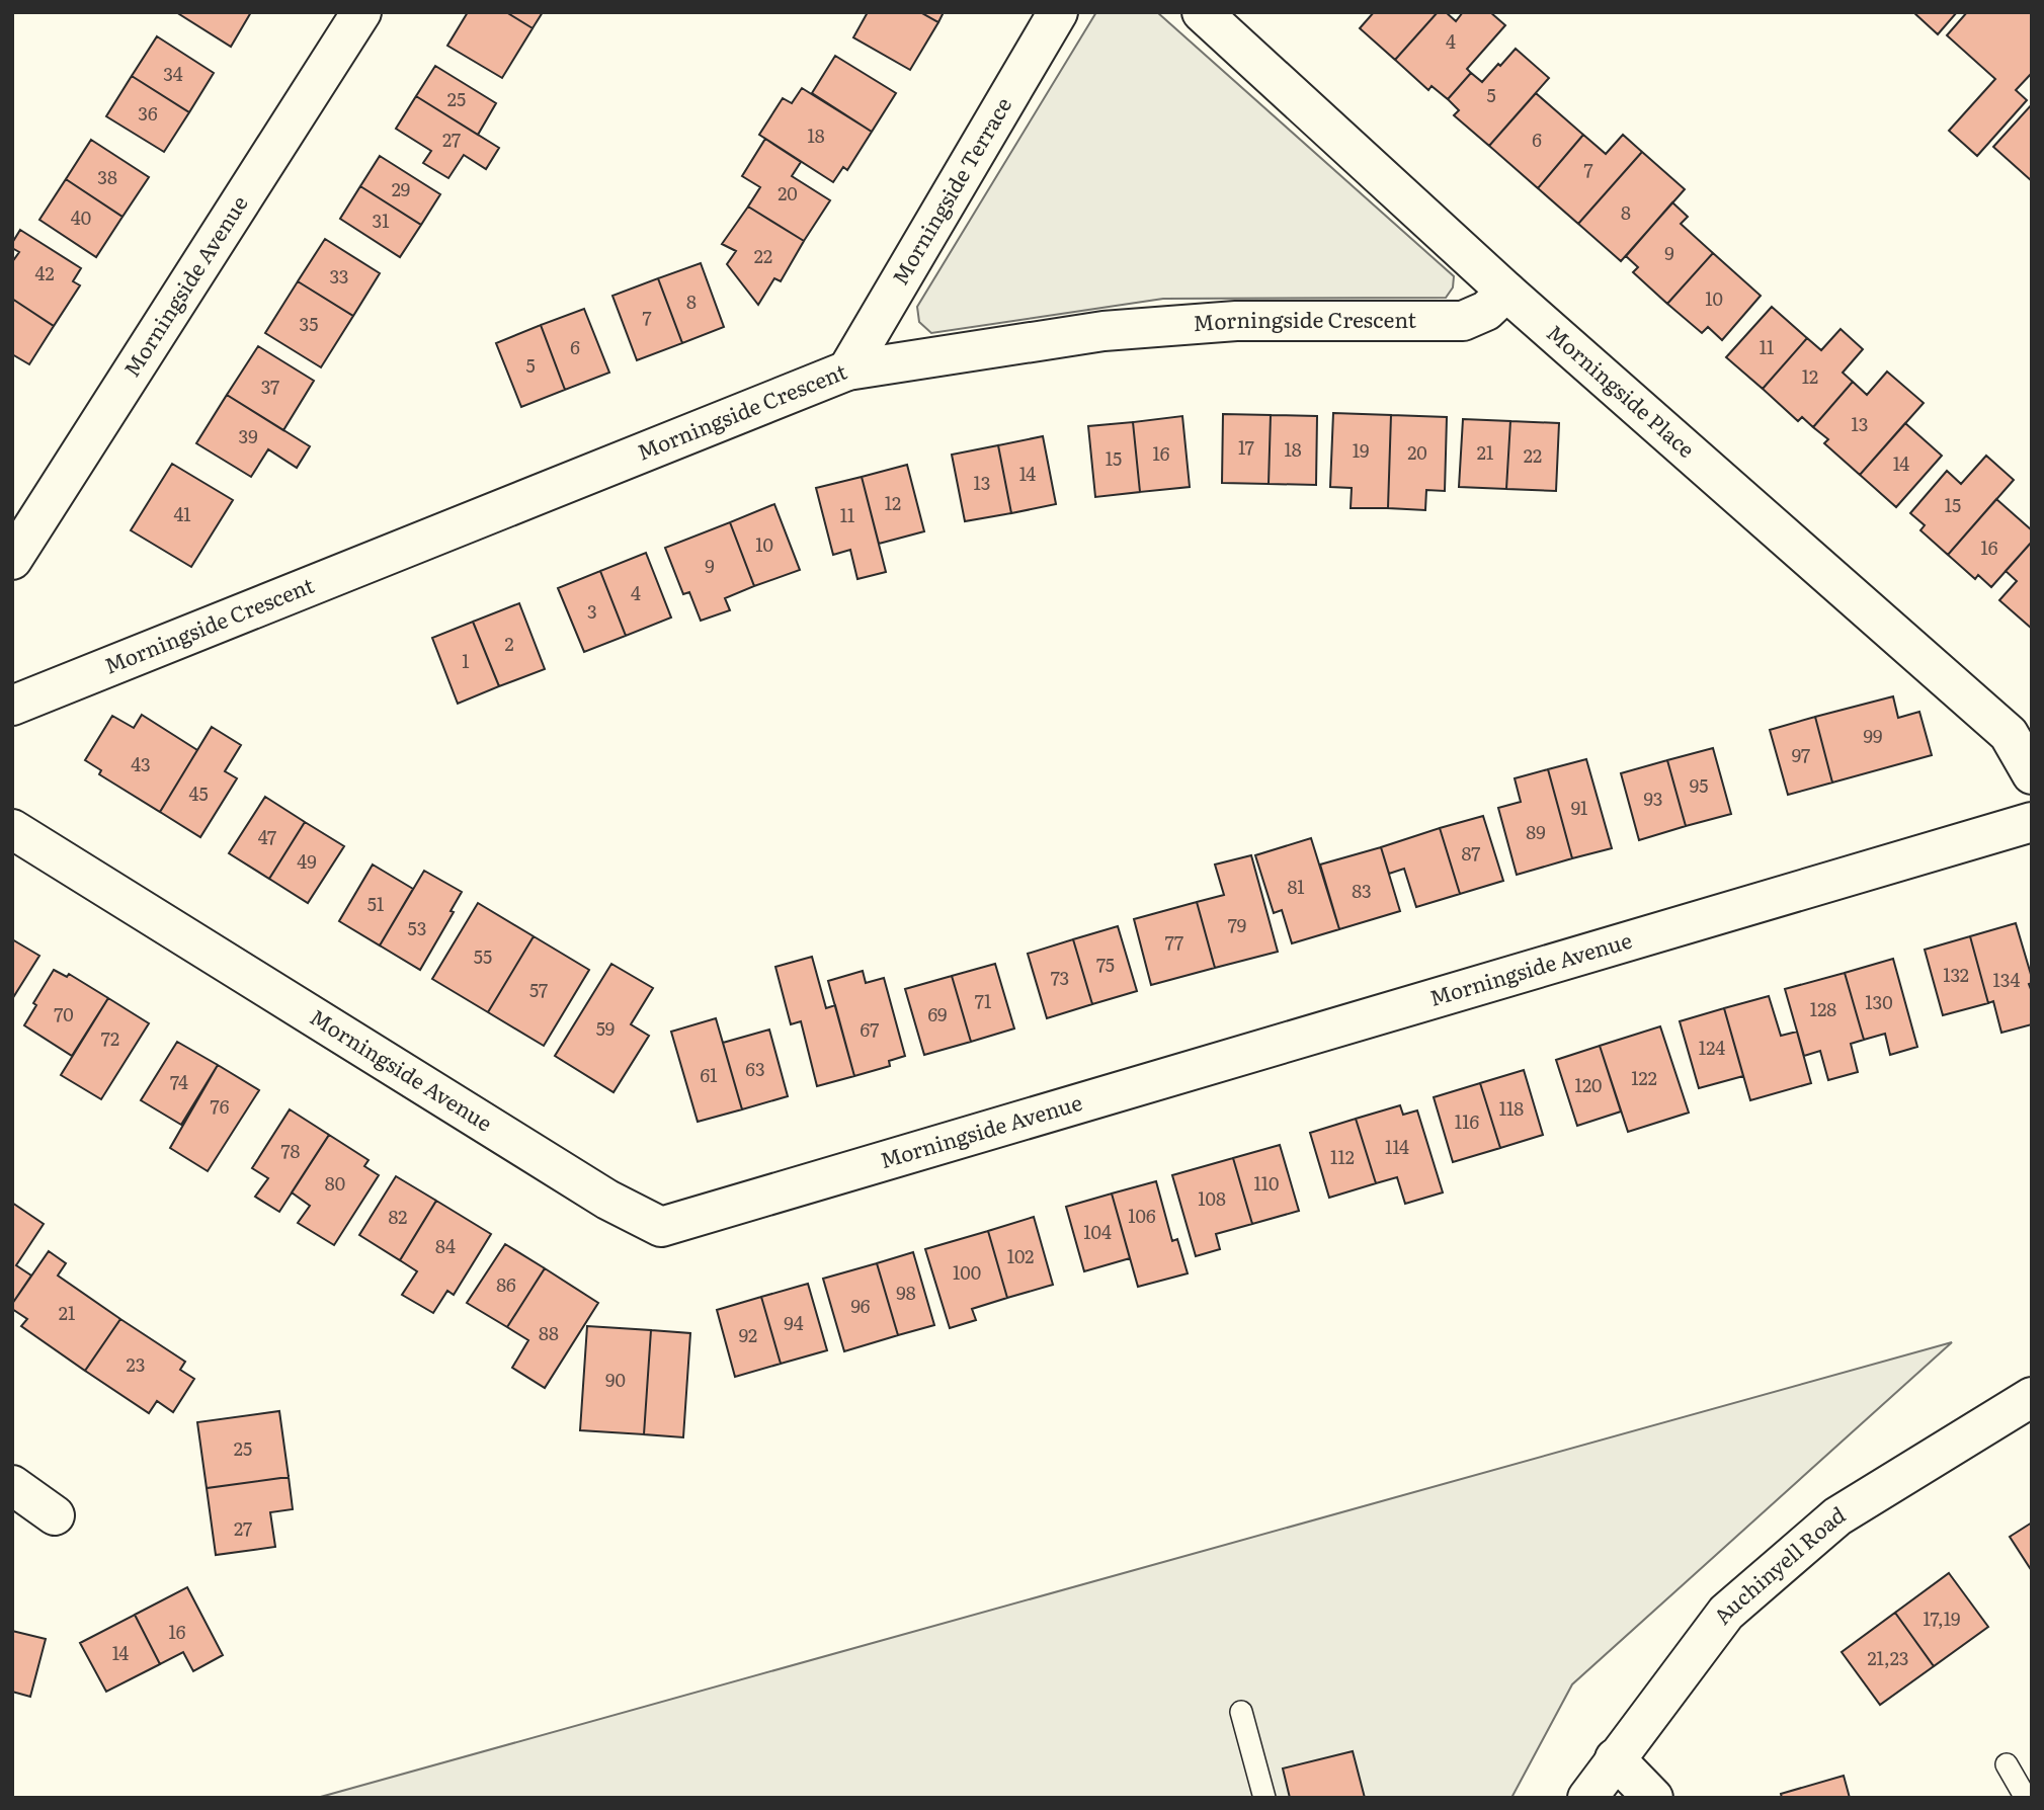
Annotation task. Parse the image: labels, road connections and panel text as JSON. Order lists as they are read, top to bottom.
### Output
{
  "streets": {
    "street": [
      "Morningside Terrace",
      "Morningside Avenue",
      "Morningside Crescent",
      "Morningside Place",
      "Auchinyell Road"
    ]
  },
  "crossings": [
    ["Morningside Terrace", "Morningside Crescent"],
    ["Morningside Crescent", "Morningside Place"]
  ],
  "house_numbers": [
    "4",
    "34",
    "5",
    "25",
    "36",
    "18",
    "27",
    "6",
    "7",
    "38",
    "29",
    "20",
    "8",
    "40",
    "31",
    "9",
    "22",
    "42",
    "33",
    "10",
    "8",
    "7",
    "35",
    "6",
    "11",
    "5",
    "12",
    "37",
    "13",
    "39",
    "17",
    "18",
    "19",
    "20",
    "21",
    "16",
    "22",
    "15",
    "14",
    "14",
    "13",
    "12",
    "15",
    "41",
    "11",
    "10",
    "16",
    "9",
    "4",
    "3",
    "2",
    "1",
    "99",
    "97",
    "43",
    "95",
    "45",
    "93",
    "91",
    "89",
    "47",
    "87",
    "49",
    "81",
    "83",
    "51",
    "79",
    "53",
    "77",
    "55",
    "75",
    "132",
    "73",
    "134",
    "57",
    "71",
    "130",
    "128",
    "70",
    "69",
    "59",
    "67",
    "72",
    "124",
    "63",
    "61",
    "122",
    "74",
    "120",
    "76",
    "118",
    "116",
    "114",
    "78",
    "112",
    "80",
    "110",
    "108",
    "106",
    "82",
    "104",
    "84",
    "102",
    "100",
    "86",
    "98",
    "96",
    "21",
    "94",
    "88",
    "92",
    "23",
    "90",
    "25",
    "27",
    "17,19",
    "16",
    "14",
    "21,23"
  ]
}
